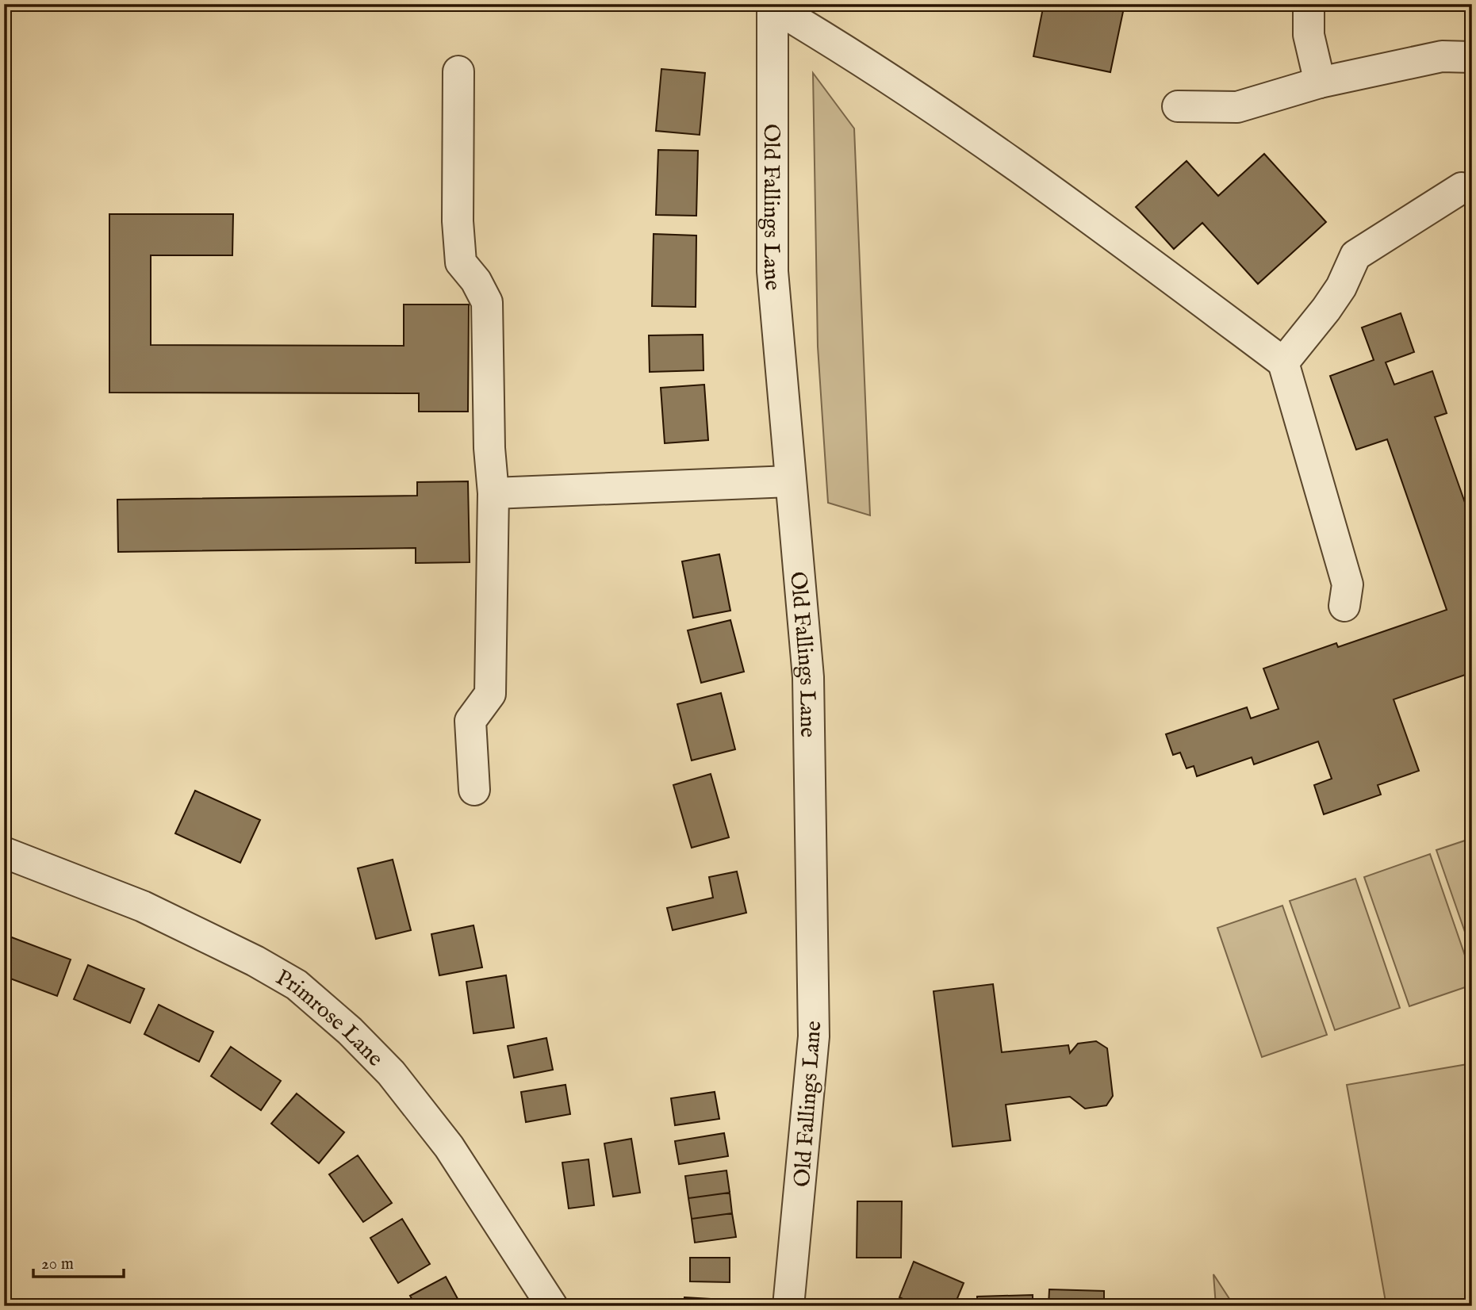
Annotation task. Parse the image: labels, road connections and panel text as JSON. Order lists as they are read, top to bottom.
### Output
{
  "streets": {
    "street": ["Old Fallings Lane", "Primrose Lane"]
  },
  "scale_bar": "20 m"
}
